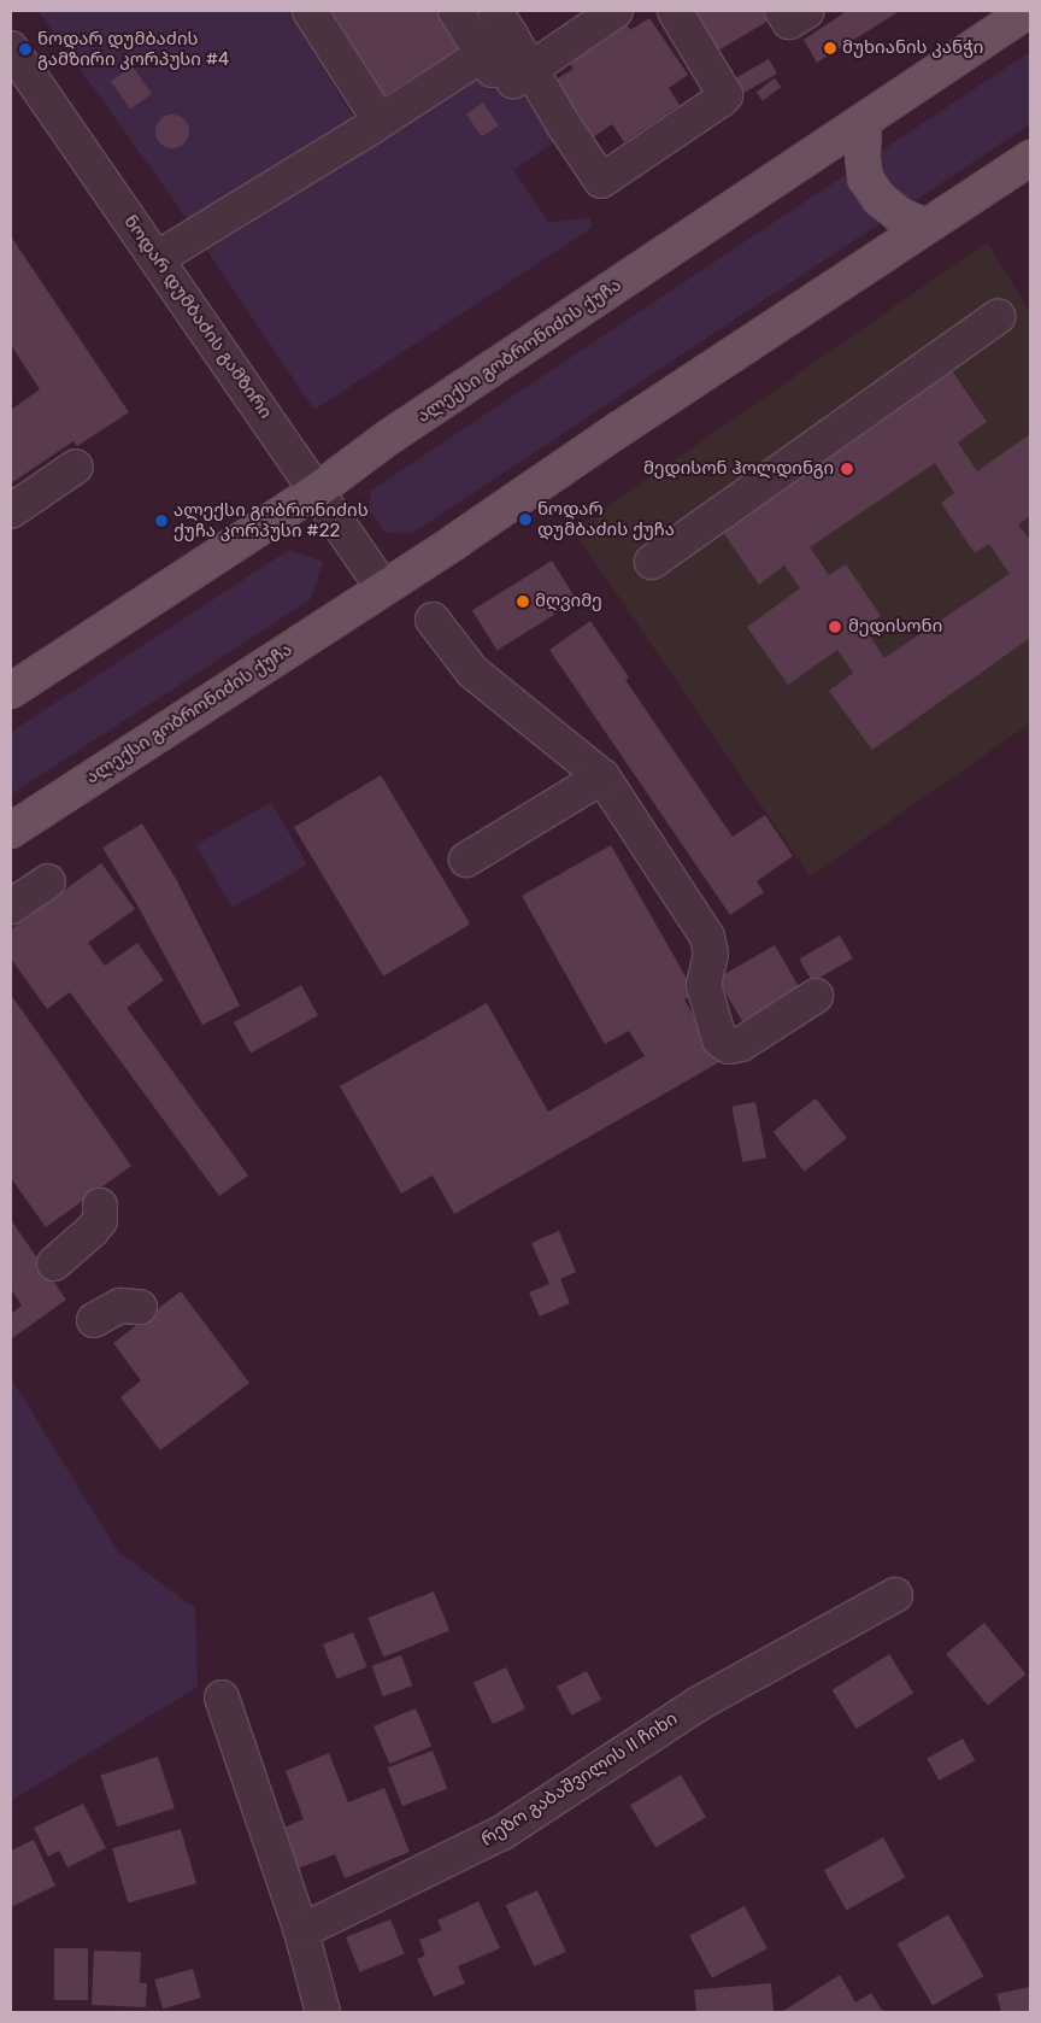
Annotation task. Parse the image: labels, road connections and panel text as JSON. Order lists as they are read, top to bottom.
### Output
{
  "streets": {
    "main road": ["ალექსი გობრონიძის ქუჩა"],
    "street": ["ნოდარ დუმბაძის გამზირი", "რეზო გაბაშვილის II ჩიხი"]
  },
  "crossings": [
    ["ნოდარ დუმბაძის გამზირი", "ალექსი გობრონიძის ქუჩა"]
  ],
  "places": [
    "მუხიანის კანჭი",
    "ნოდარ დუმბაძის გამზირი კორპუსი #4",
    "მედისონ ჰოლდინგი",
    "ნოდარ დუმბაძის ქუჩა",
    "ალექსი გობრონიძის ქუჩა კორპუსი #22",
    "მღვიმე",
    "მედისონი"
  ]
}
